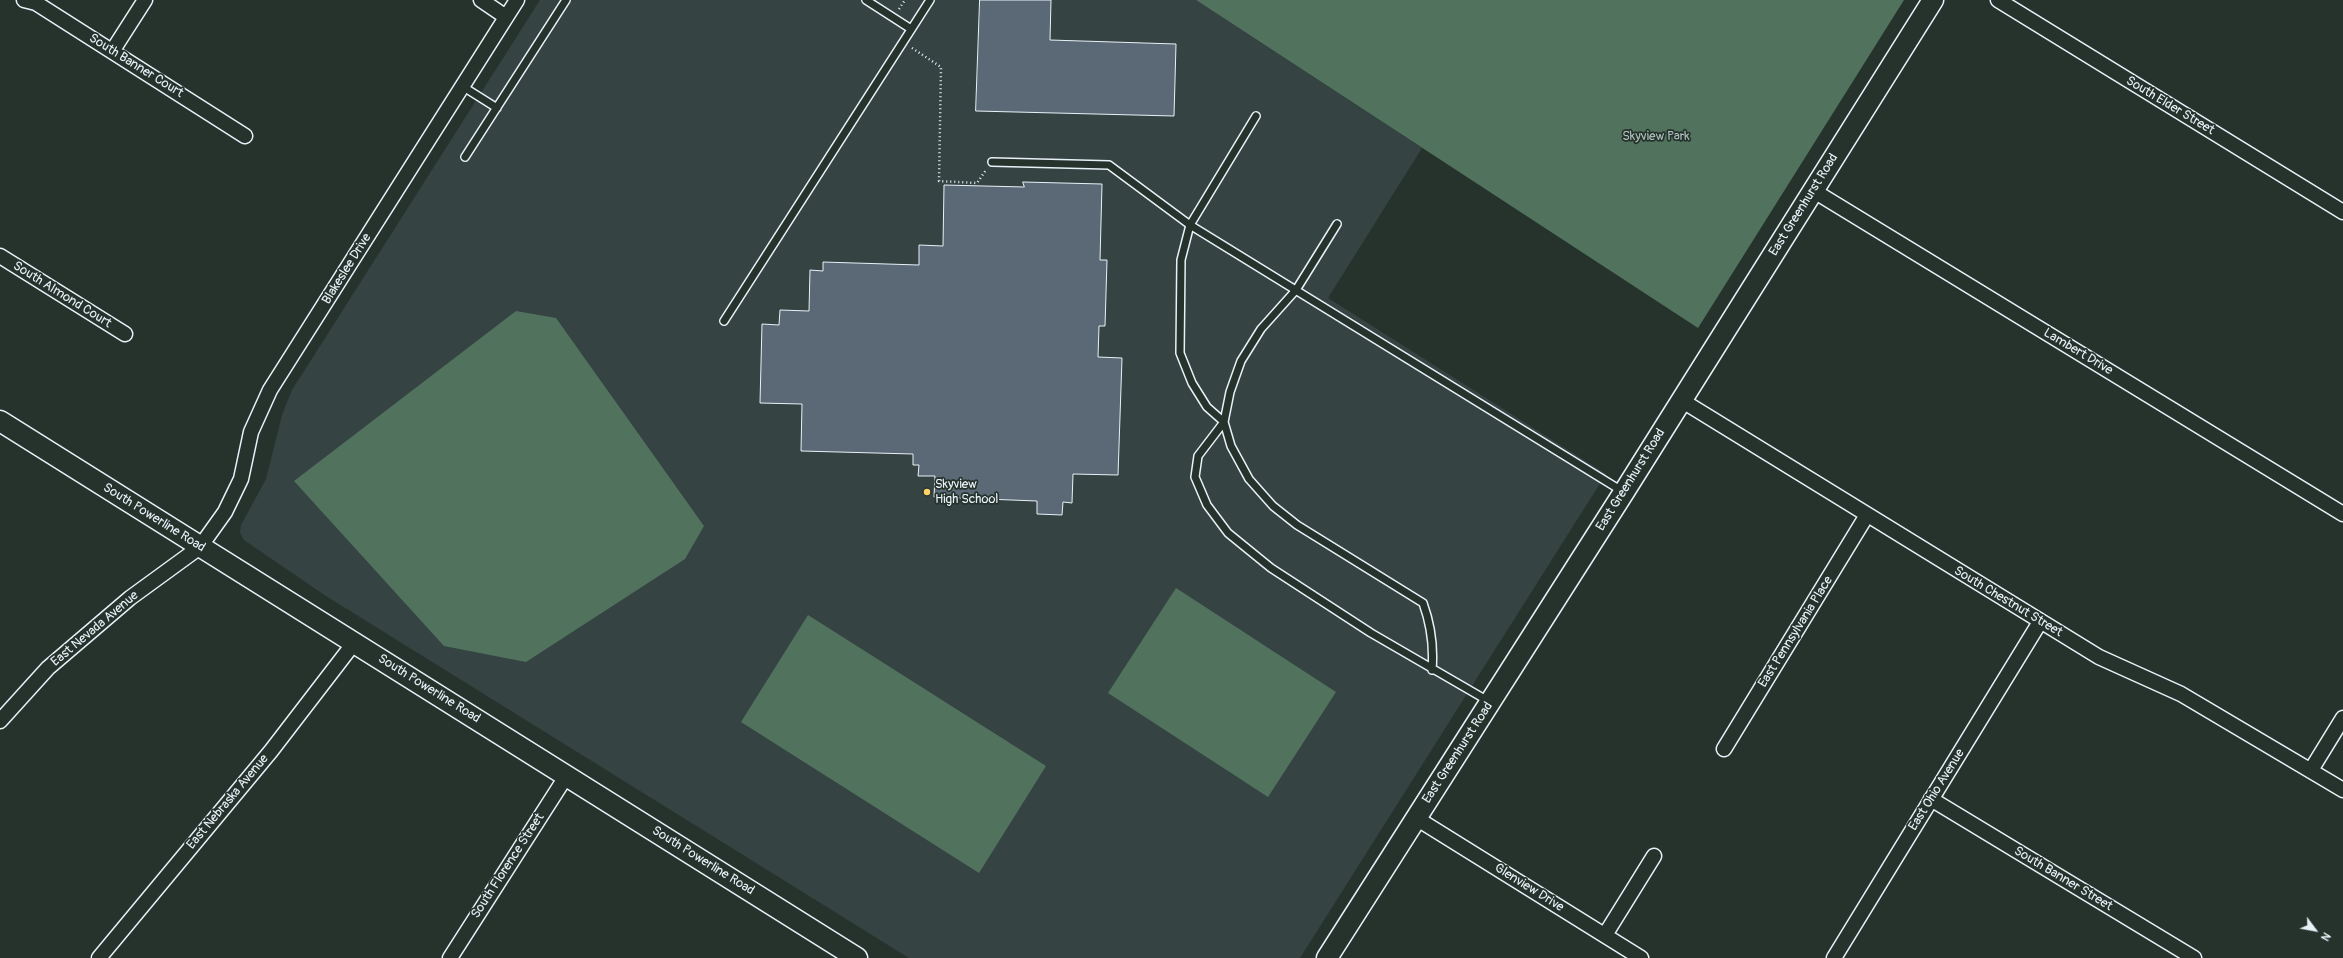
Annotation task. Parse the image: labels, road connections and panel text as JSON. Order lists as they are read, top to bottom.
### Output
{
  "streets": {
    "main road": ["East Greenhurst Road", "South Powerline Road"],
    "street": [
      "South Banner Court",
      "South Elder Street",
      "Blakeslee Drive",
      "South Almond Court",
      "Lambert Drive",
      "South Chestnut Street",
      "East Nevada Avenue",
      "East Pennsylvania Place",
      "East Ohio Avenue",
      "East Nebraska Avenue",
      "South Florence Street",
      "South Banner Street",
      "Glenview Drive"
    ]
  },
  "crossings": [
    ["East Greenhurst Road", "Lambert Drive"],
    ["East Greenhurst Road", "South Chestnut Street"],
    ["East Greenhurst Road", "Glenview Drive"],
    ["Blakeslee Drive", "South Powerline Road"],
    ["Blakeslee Drive", "East Nevada Avenue"],
    ["South Powerline Road", "East Nevada Avenue"],
    ["South Powerline Road", "East Nebraska Avenue"],
    ["South Powerline Road", "South Florence Street"],
    ["South Chestnut Street", "East Pennsylvania Place"],
    ["South Chestnut Street", "East Ohio Avenue"],
    ["East Ohio Avenue", "South Banner Street"]
  ],
  "parks": ["Skyview Park"],
  "places": ["Skyview High School"],
  "north": "bottom right"
}
